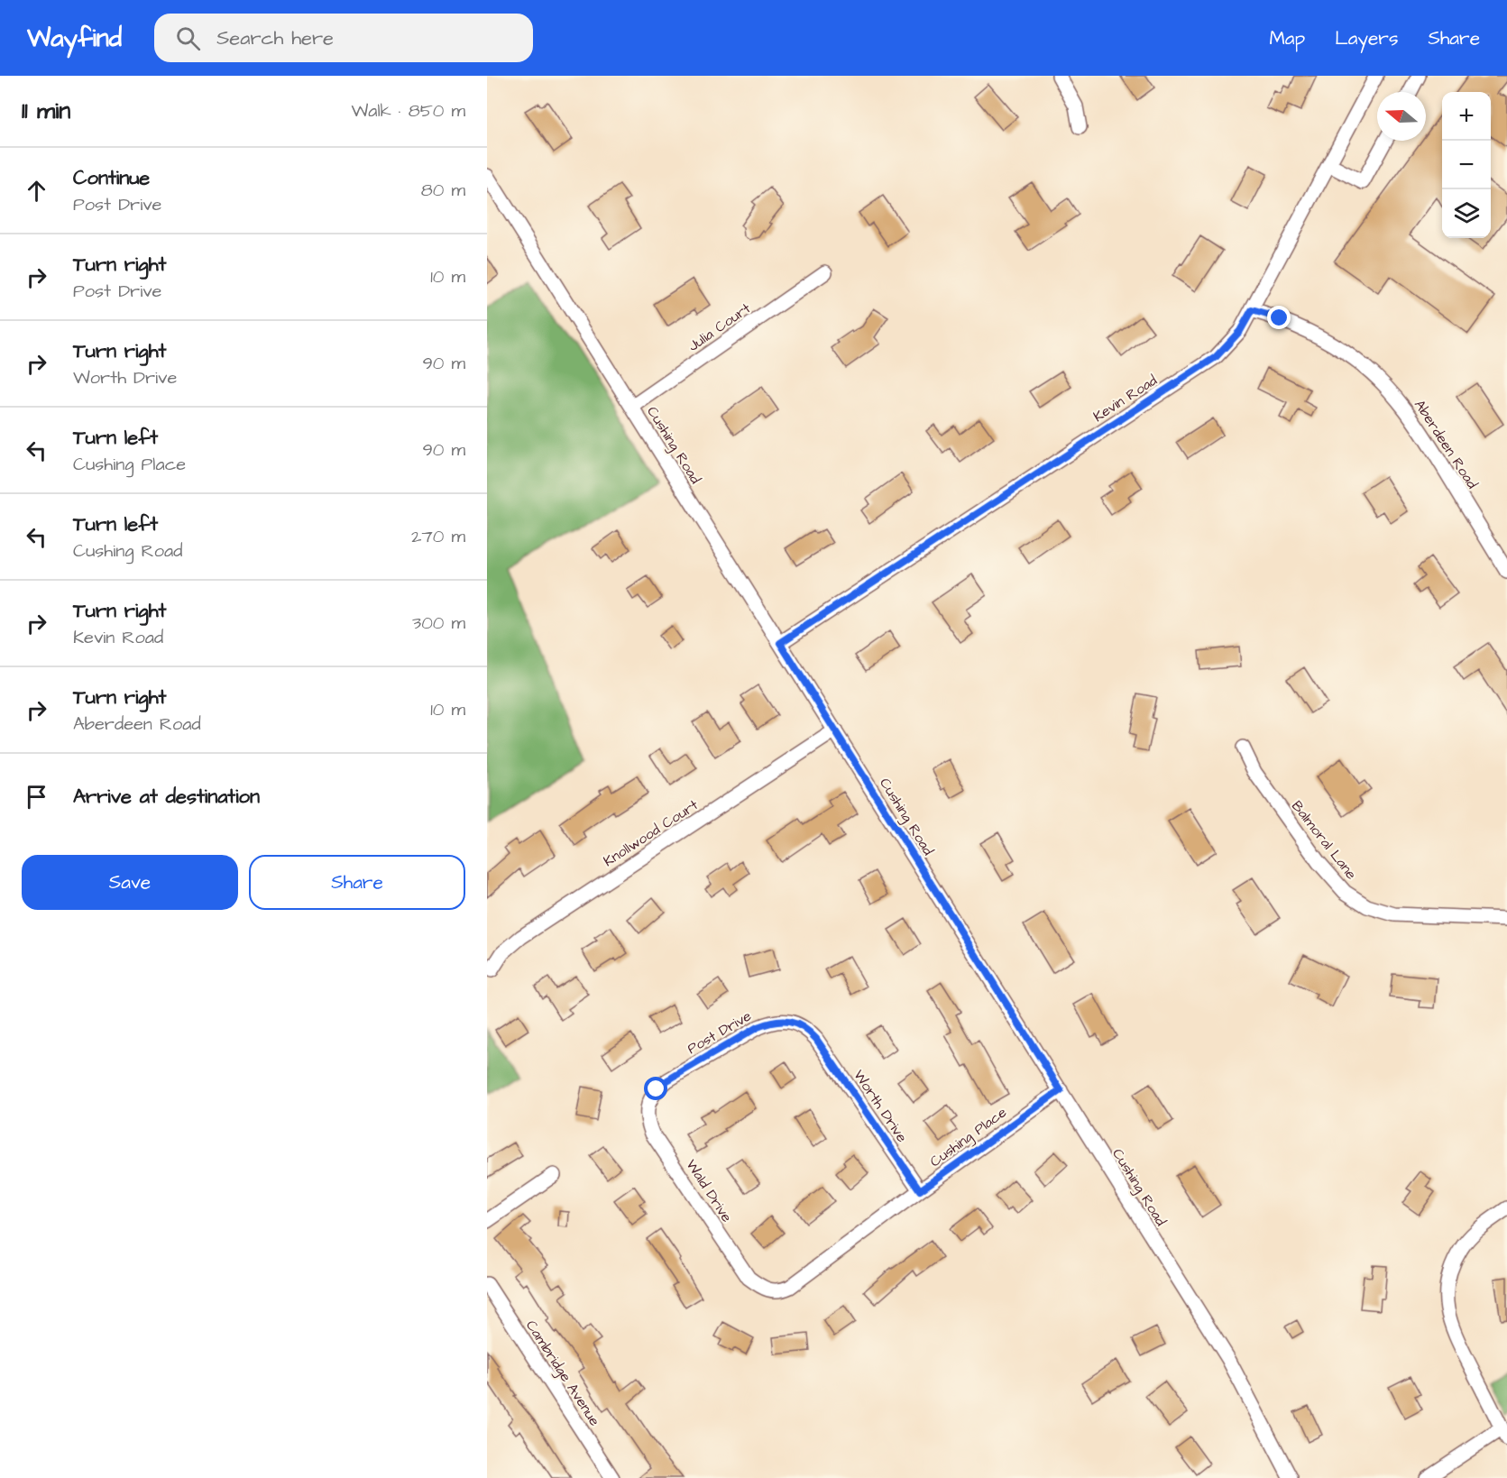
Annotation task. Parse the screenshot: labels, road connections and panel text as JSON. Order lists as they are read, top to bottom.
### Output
{
  "streets": {
    "street": [
      "Julia Court",
      "Kevin Road",
      "Aberdeen Road",
      "Cushing Road",
      "Knollwood Court",
      "Balmoral Lane",
      "Post Drive",
      "Worth Drive",
      "Cushing Place",
      "Wald Drive",
      "Cambridge Avenue"
    ]
  },
  "crossings": [
    ["Julia Court", "Cushing Road"],
    ["Kevin Road", "Aberdeen Road"],
    ["Kevin Road", "Cushing Road"],
    ["Cushing Road", "Knollwood Court"],
    ["Cushing Road", "Cushing Place"],
    ["Post Drive", "Worth Drive"],
    ["Post Drive", "Wald Drive"],
    ["Worth Drive", "Cushing Place"],
    ["Cushing Place", "Wald Drive"]
  ],
  "north": "left",
  "page": {
    "header": "Wayfind",
    "search": "Search here",
    "nav": ["Map", "Layers", "Share"],
    "heading": ["11 min", "Walk · 850 m"],
    "map_buttons": ["+", "−"],
    "list": [
      ["Continue", "Post Drive", "80 m"],
      ["Turn right", "Post Drive", "10 m"],
      ["Turn right", "Worth Drive", "90 m"],
      ["Turn left", "Cushing Place", "90 m"],
      ["Turn left", "Cushing Road", "270 m"],
      ["Turn right", "Kevin Road", "300 m"],
      ["Turn right", "Aberdeen Road", "10 m"],
      "Arrive at destination"
    ],
    "buttons": ["Save", "Share"]
  }
}
